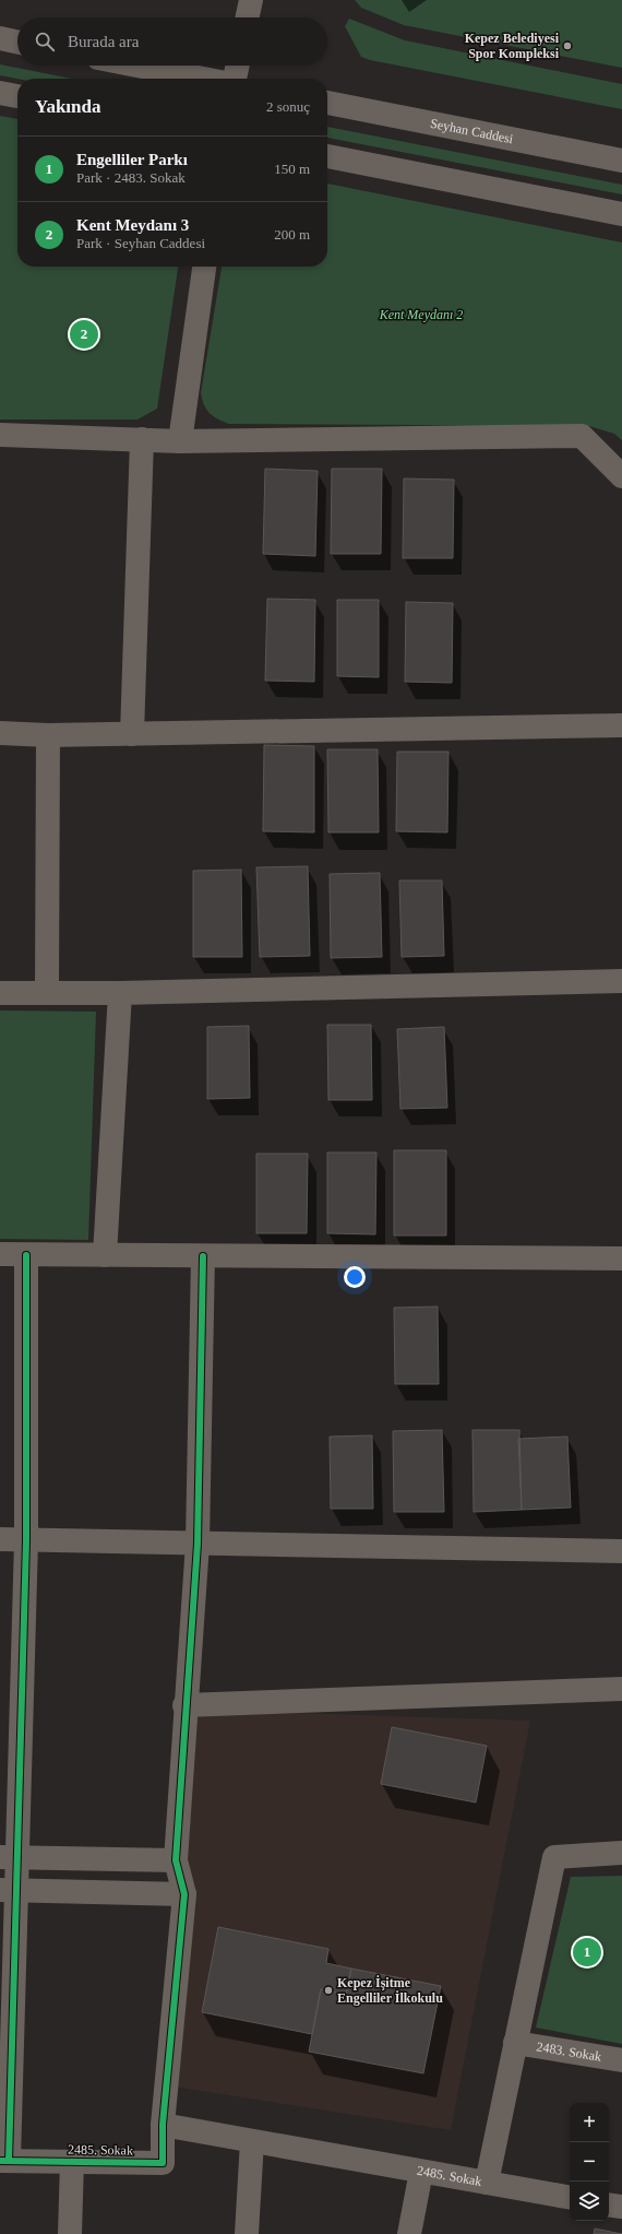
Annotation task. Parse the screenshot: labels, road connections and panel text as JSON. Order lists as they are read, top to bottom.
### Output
{
  "streets": {
    "street": ["Seyhan Caddesi", "2483. Sokak", "2485. Sokak"]
  },
  "parks": ["Kent Meydanı 2"],
  "places": ["Kepez Belediyesi Spor Kompleksi", "Kepez İşitme Engelliler İlkokulu"],
  "page": {
    "search": "Burada ara",
    "heading": ["Yakında", "2 sonuç"],
    "list": [
      {
        "mark": "1",
        "name": "Engelliler Parkı",
        "note": "Park · 2483. Sokak",
        "value": "150 m"
      },
      {
        "mark": "2",
        "name": "Kent Meydanı 3",
        "note": "Park · Seyhan Caddesi",
        "value": "200 m"
      }
    ],
    "pins": ["2", "1"],
    "map_buttons": ["+", "−"]
  }
}
